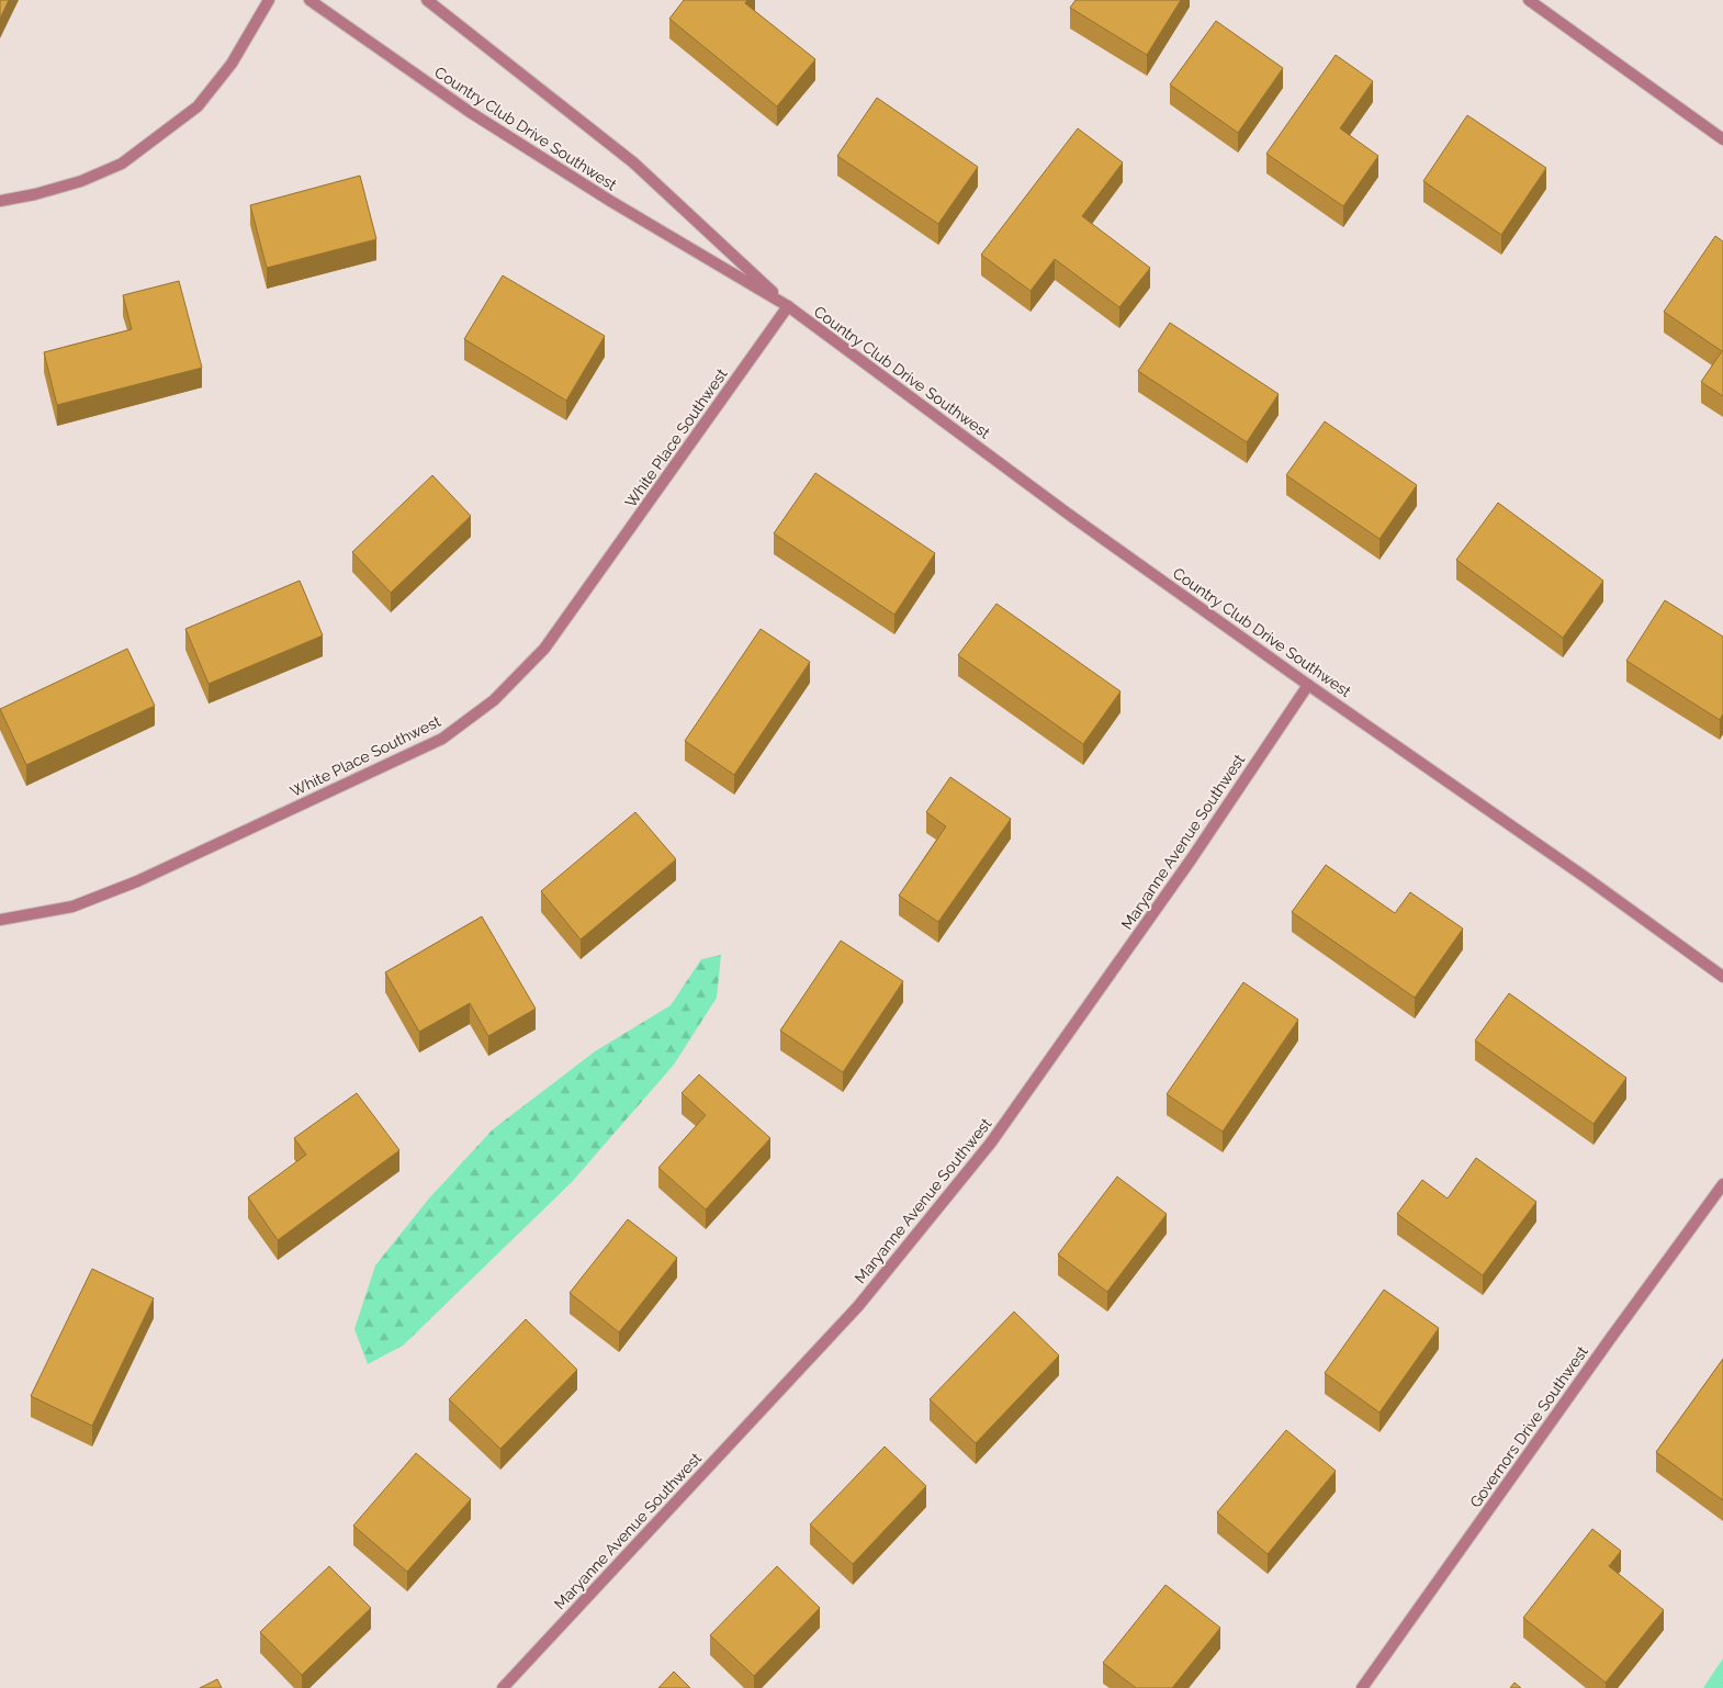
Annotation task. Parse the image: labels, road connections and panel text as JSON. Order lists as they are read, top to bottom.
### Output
{
  "streets": {
    "street": [
      "Country Club Drive Southwest",
      "White Place Southwest",
      "Maryanne Avenue Southwest",
      "Governors Drive Southwest"
    ]
  },
  "crossings": [
    ["Country Club Drive Southwest", "White Place Southwest"],
    ["Country Club Drive Southwest", "Maryanne Avenue Southwest"]
  ]
}
